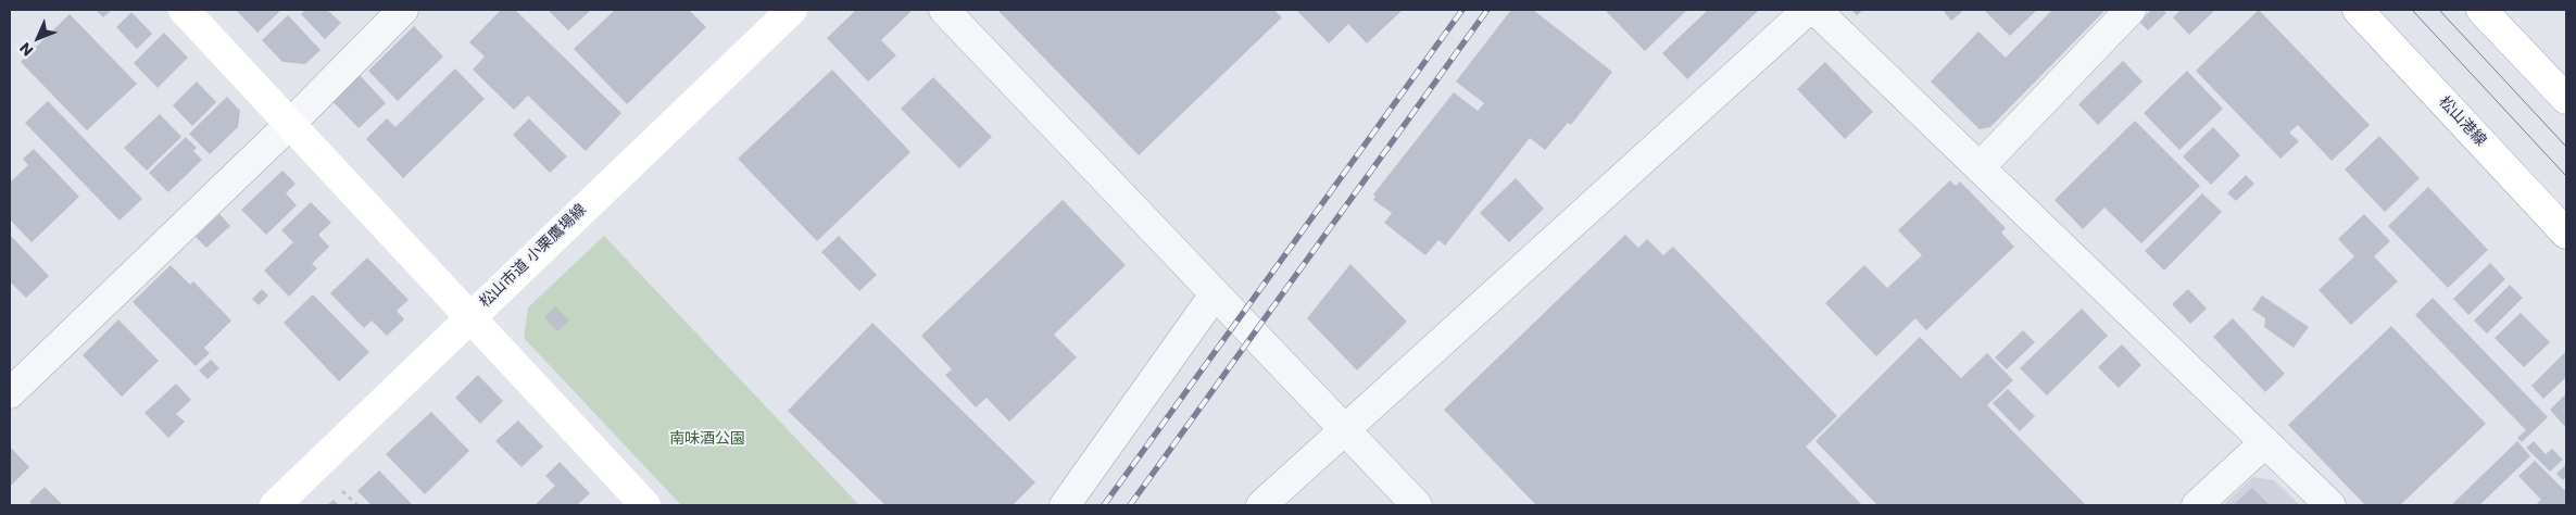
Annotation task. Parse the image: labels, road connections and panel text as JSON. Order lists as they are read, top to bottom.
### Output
{
  "streets": {
    "street": ["松山港線", "松山市道 小栗鷹場線"]
  },
  "parks": ["南味酒公園"],
  "north": "bottom left"
}
